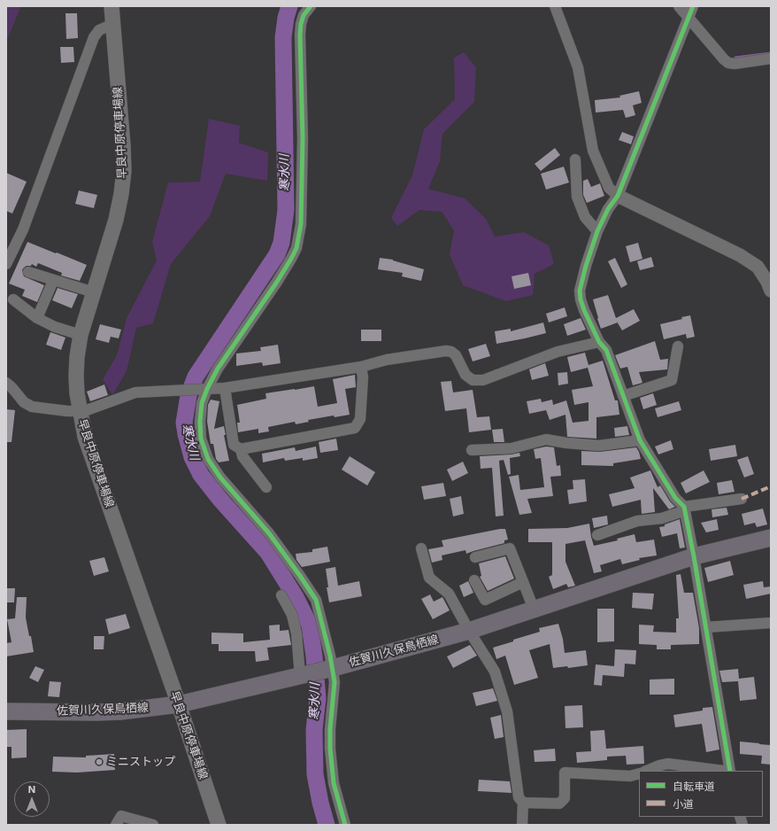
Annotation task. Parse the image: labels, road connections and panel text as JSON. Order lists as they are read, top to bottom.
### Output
{
  "streets": {
    "main road": ["早良中原停車場線", "佐賀川久保鳥栖線"]
  },
  "crossings": [
    ["早良中原停車場線", "佐賀川久保鳥栖線"]
  ],
  "water": ["寒水川"],
  "places": ["ミニストップ"],
  "legend": ["自転車道", "小道"],
  "north": "top"
}
